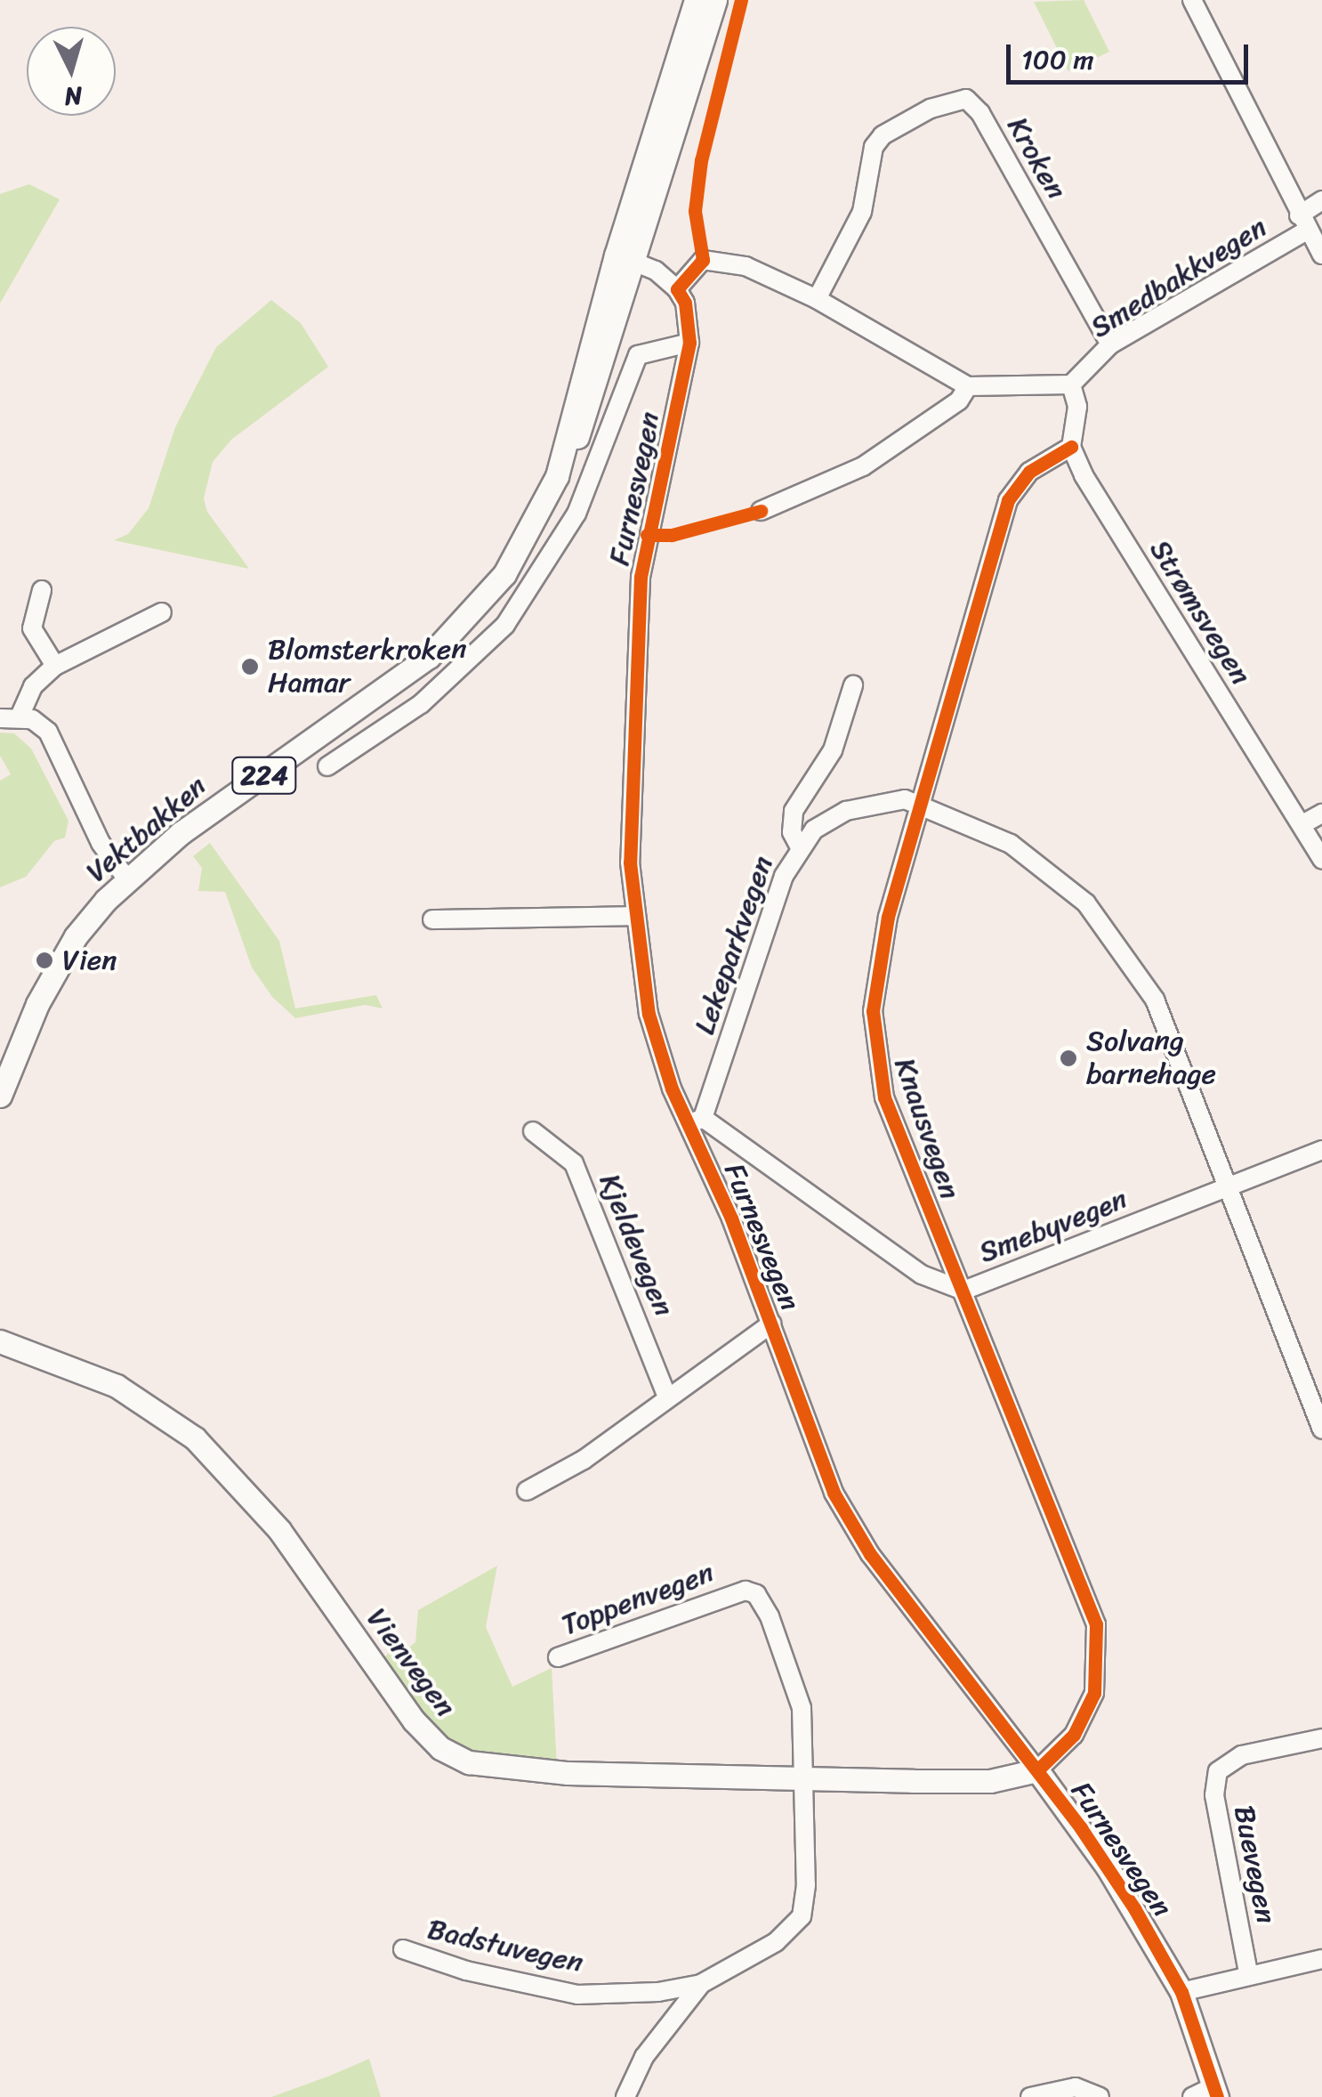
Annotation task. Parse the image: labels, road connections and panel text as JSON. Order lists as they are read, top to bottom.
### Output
{
  "streets": {
    "main road": [
      "Furnesvegen",
      "224",
      "Vektbakken",
      "Vienvegen"
    ],
    "street": [
      "Kroken",
      "Smedbakkvegen",
      "Strømsvegen",
      "Lekeparkvegen",
      "Knausvegen",
      "Smebyvegen",
      "Kjeldevegen",
      "Toppenvegen",
      "Buevegen",
      "Badstuvegen"
    ]
  },
  "crossings": [
    ["Kroken", "Smedbakkvegen"],
    ["Furnesvegen", "Lekeparkvegen"],
    ["Furnesvegen", "Knausvegen"],
    ["Furnesvegen", "Smebyvegen"],
    ["Furnesvegen", "Vienvegen"],
    ["Strømsvegen", "Knausvegen"],
    ["224", "Vektbakken"],
    ["Lekeparkvegen", "Knausvegen"],
    ["Lekeparkvegen", "Smebyvegen"],
    ["Knausvegen", "Smebyvegen"],
    ["Knausvegen", "Vienvegen"],
    ["Toppenvegen", "Vienvegen"]
  ],
  "places": ["Blomsterkroken Hamar", "Vien", "Solvang barnehage"],
  "scale_bar": "100 m",
  "north": "bottom"
}
